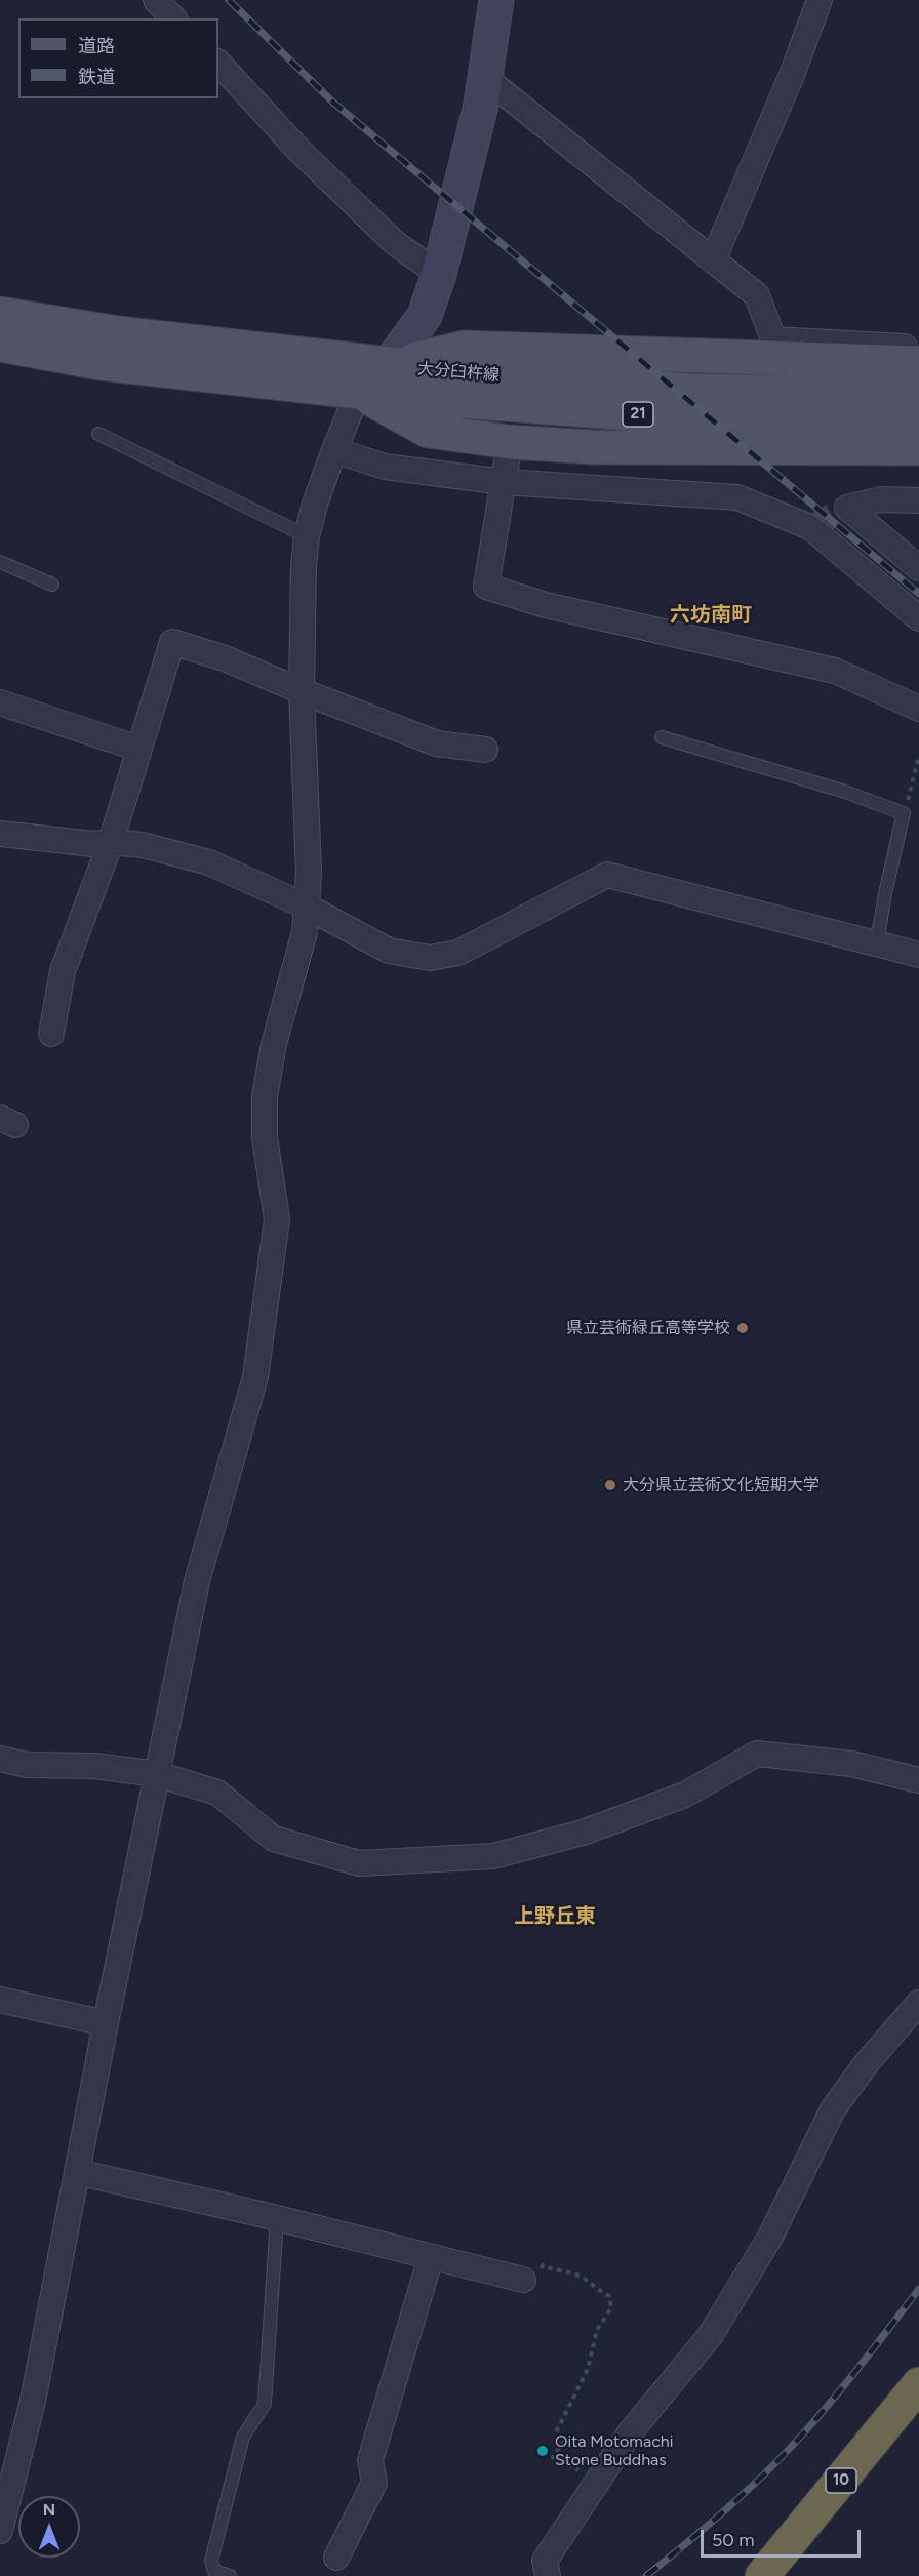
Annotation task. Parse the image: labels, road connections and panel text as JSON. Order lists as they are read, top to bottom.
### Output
{
  "streets": {
    "highway": ["10"],
    "main road": ["大分臼杵線", "21"]
  },
  "districts": ["六坊南町", "上野丘東"],
  "places": ["県立芸術緑丘高等学校", "大分県立芸術文化短期大学", "Oita Motomachi Stone Buddhas"],
  "legend": ["道路", "鉄道"],
  "scale_bar": "50 m",
  "north": "top"
}
